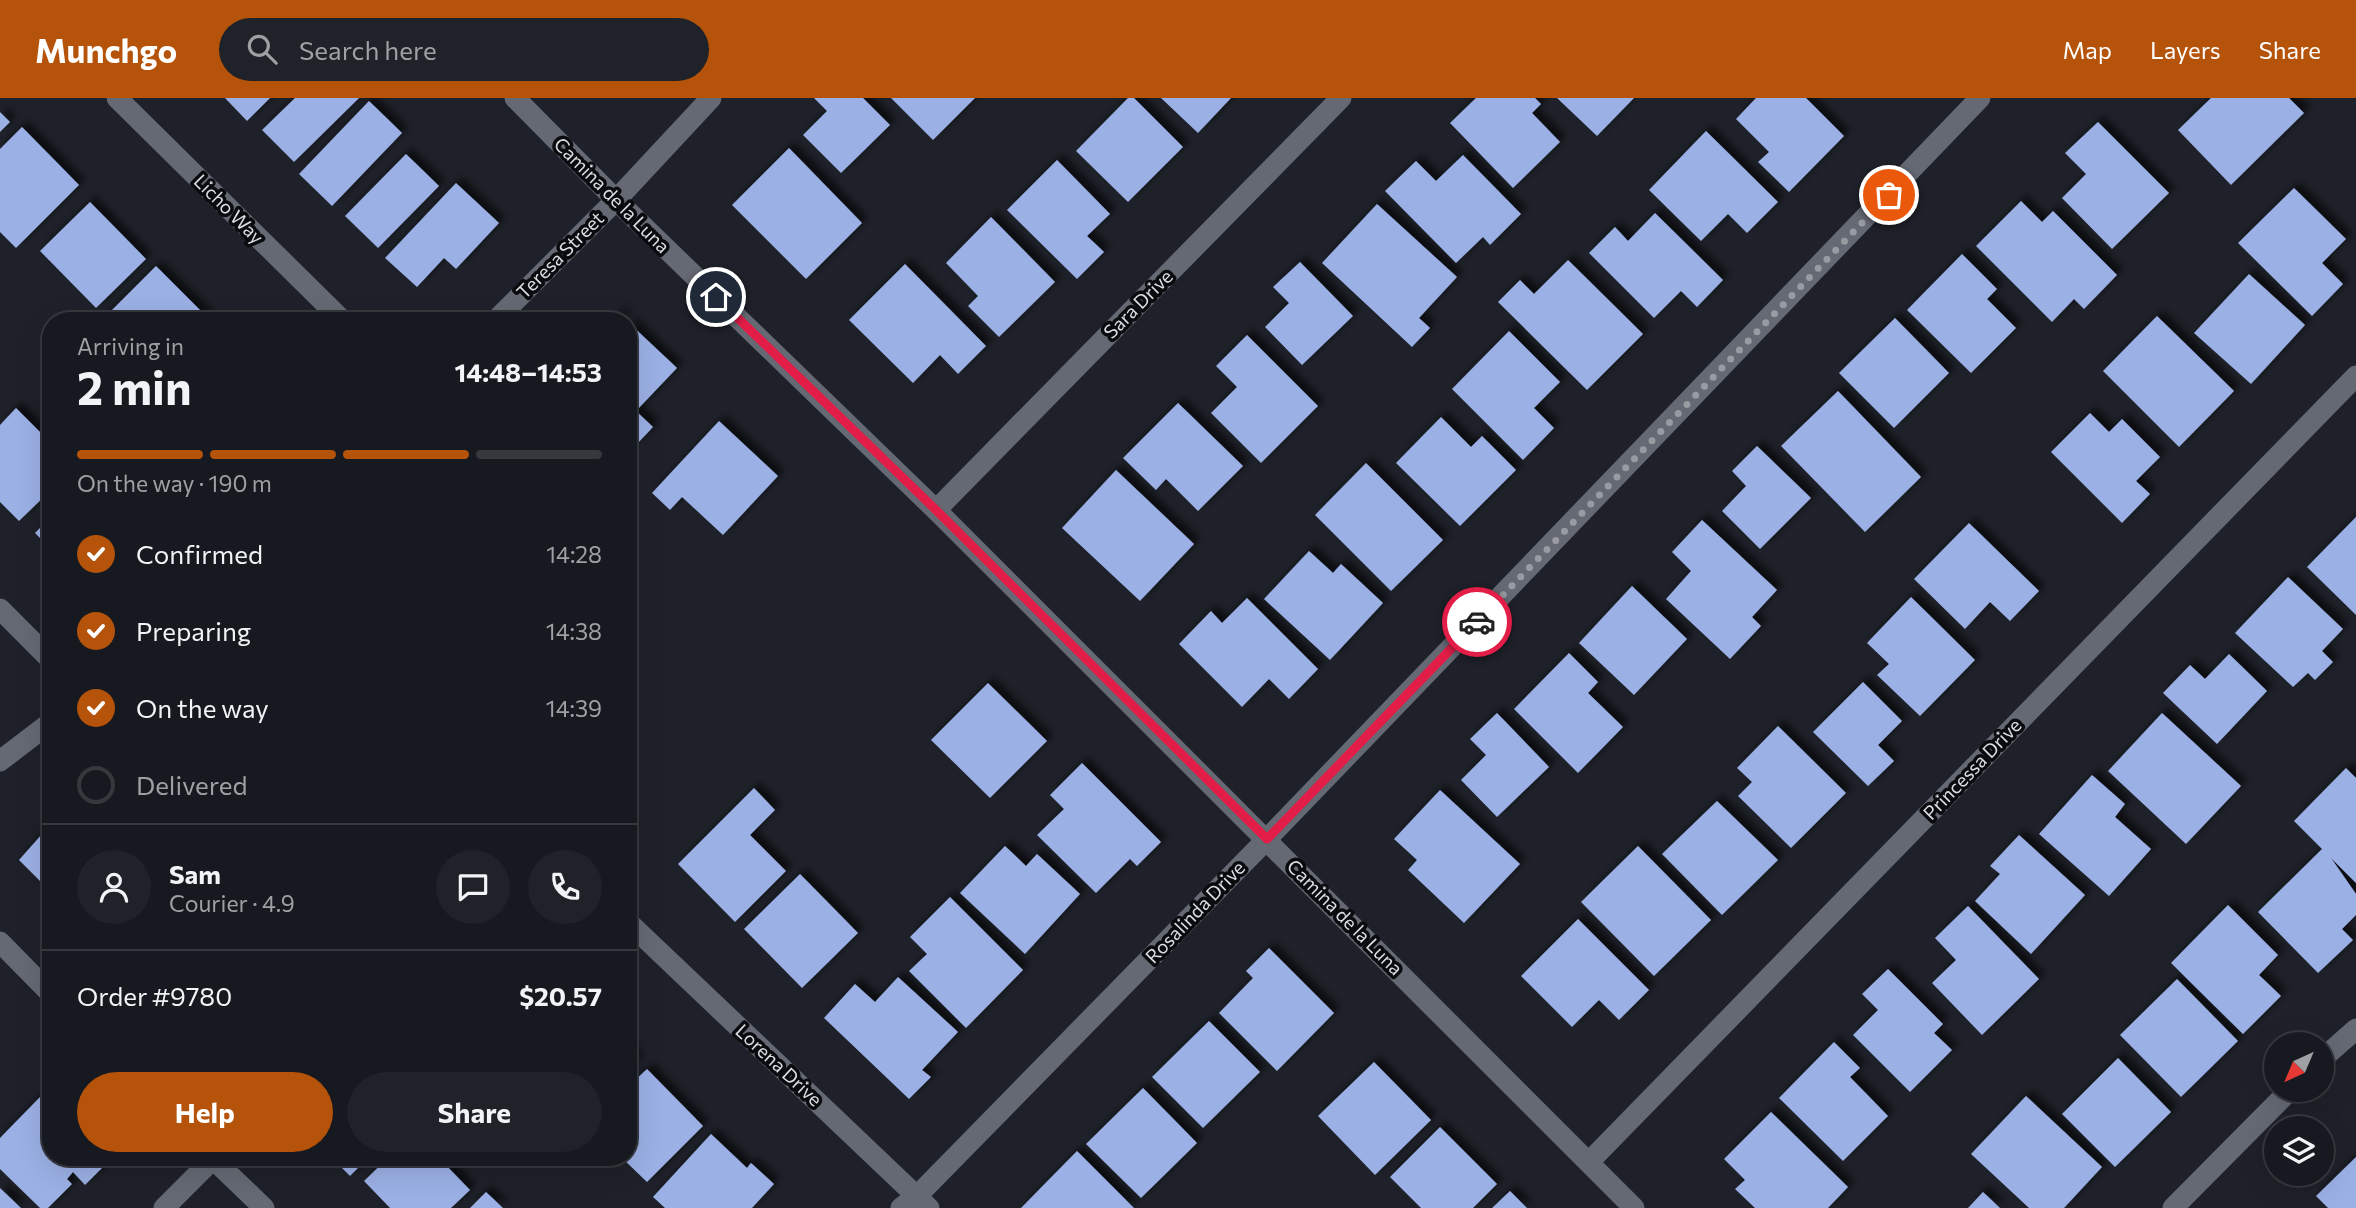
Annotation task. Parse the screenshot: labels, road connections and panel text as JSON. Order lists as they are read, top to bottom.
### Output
{
  "streets": {
    "street": [
      "Camina de la Luna",
      "Licho Way",
      "Teresa Street",
      "Sara Drive",
      "Princessa Drive",
      "Rosalinda Drive",
      "Lorena Drive"
    ]
  },
  "crossings": [
    ["Camina de la Luna", "Teresa Street"],
    ["Camina de la Luna", "Sara Drive"],
    ["Camina de la Luna", "Princessa Drive"],
    ["Camina de la Luna", "Rosalinda Drive"],
    ["Rosalinda Drive", "Lorena Drive"]
  ],
  "north": "bottom left",
  "page": {
    "header": "Munchgo",
    "search": "Search here",
    "nav": ["Map", "Layers", "Share"],
    "heading": ["2 min", "Arriving in", "14:48–14:53"],
    "panel": [
      "Sam",
      "Courier · 4.9",
      "Order #9780",
      "$20.57"
    ],
    "bar": "On the way · 190 m",
    "list": [
      ["Confirmed", "14:28"],
      ["Preparing", "14:38"],
      ["On the way", "14:39"],
      "Delivered"
    ],
    "buttons": ["Help", "Share"]
  }
}
